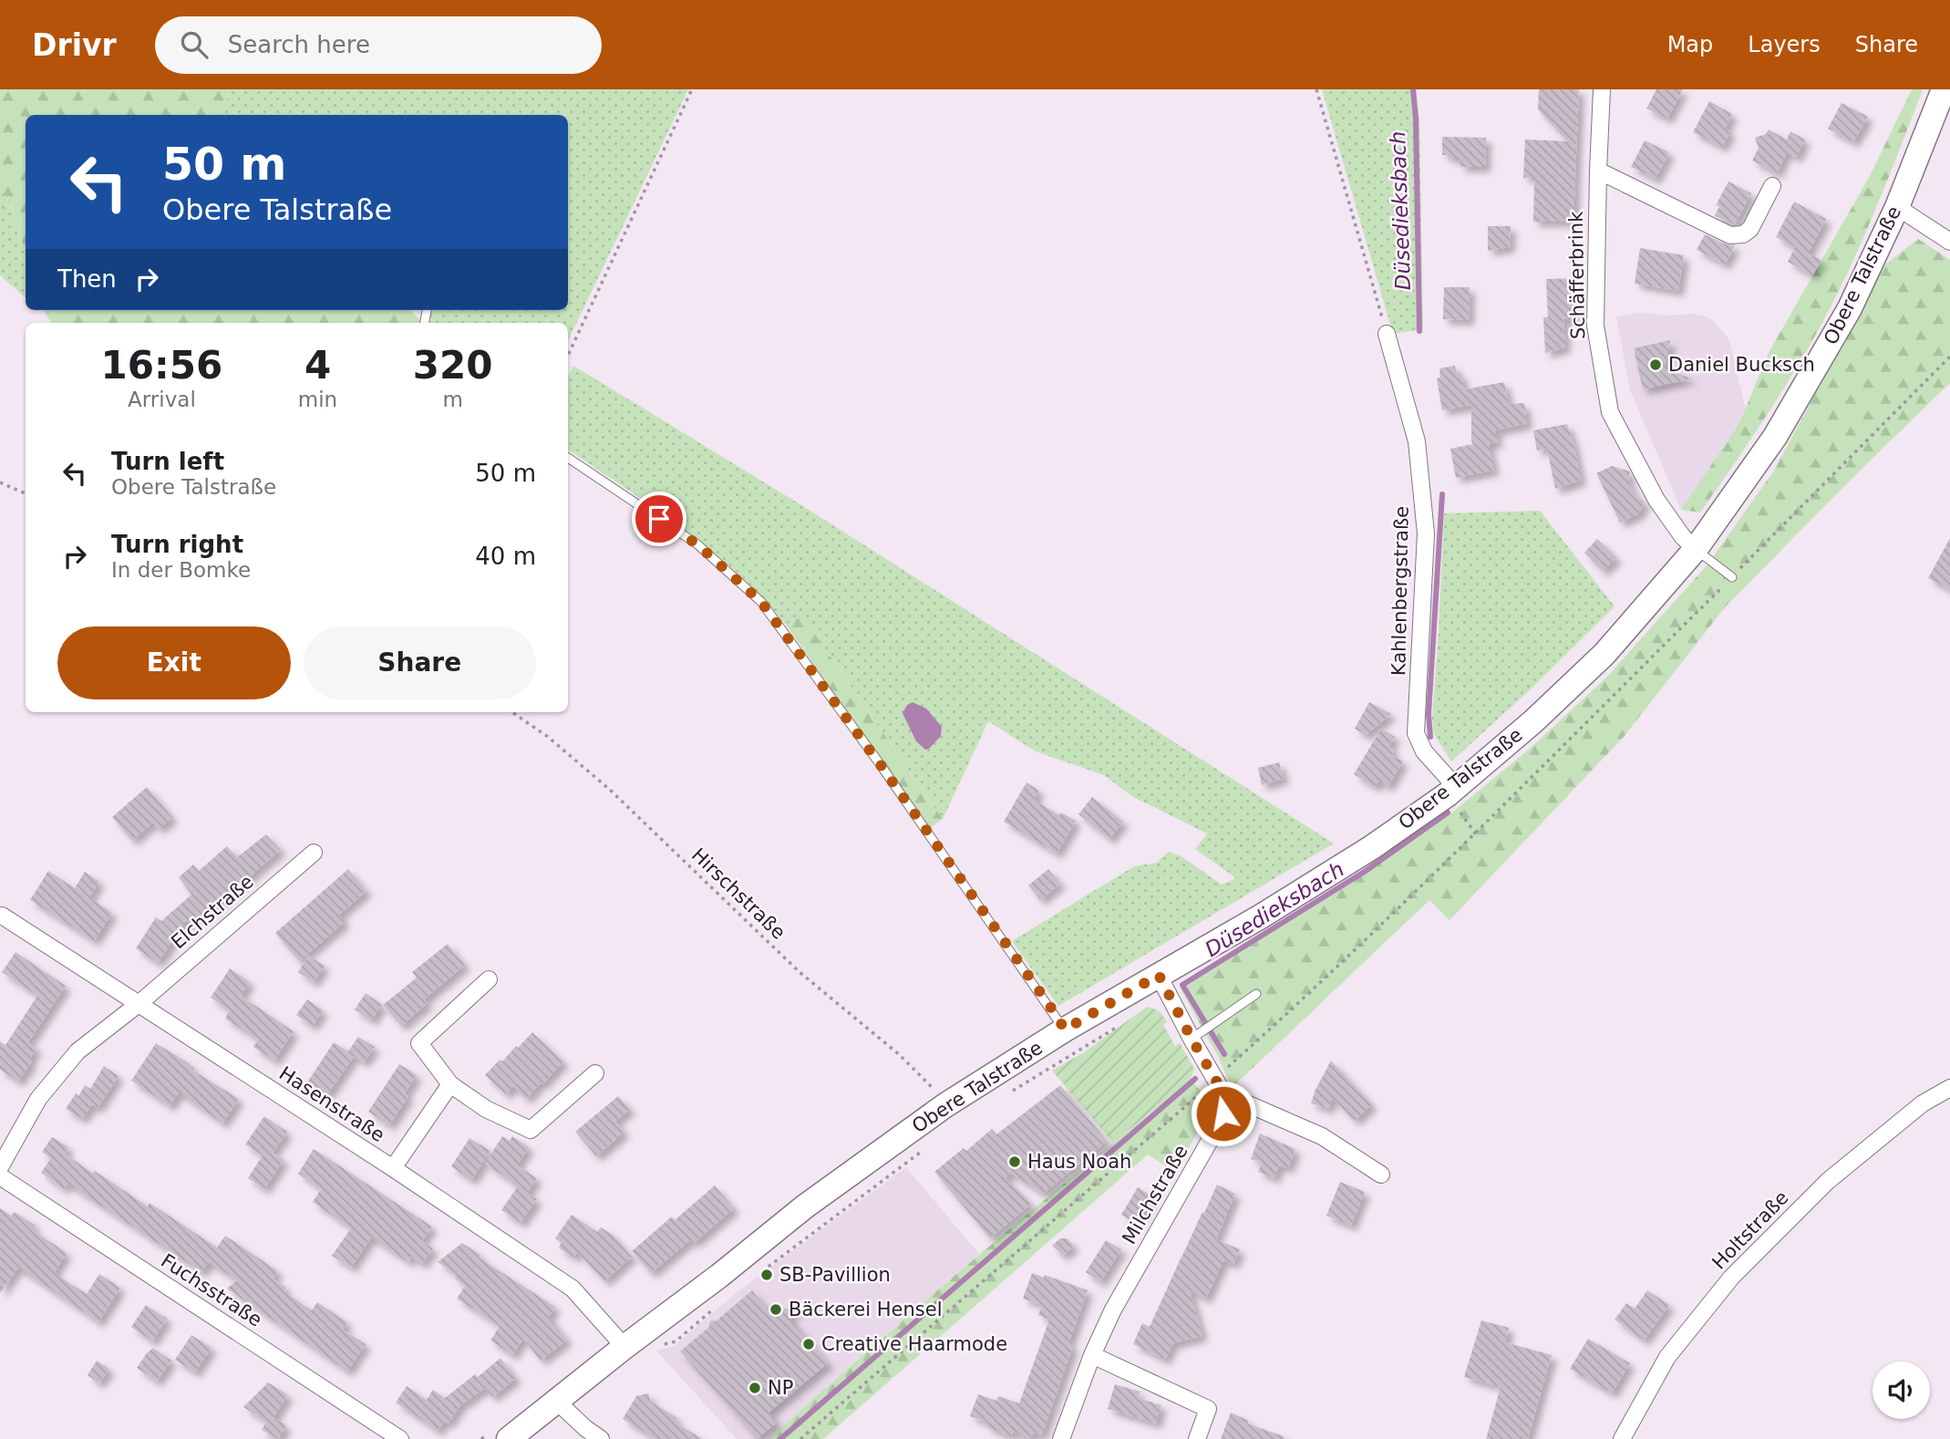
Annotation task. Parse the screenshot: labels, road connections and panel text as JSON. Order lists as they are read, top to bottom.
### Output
{
  "streets": {
    "street": [
      "Schäfferbrink",
      "Obere Talstraße",
      "Kahlenbergstraße",
      "Elchstraße",
      "Hasenstraße",
      "Milchstraße",
      "Holtstraße",
      "Fuchsstraße"
    ],
    "path": ["Hirschstraße"]
  },
  "crossings": [
    ["Schäfferbrink", "Obere Talstraße"],
    ["Obere Talstraße", "Kahlenbergstraße"],
    ["Obere Talstraße", "Hirschstraße"],
    ["Obere Talstraße", "Hasenstraße"],
    ["Elchstraße", "Hasenstraße"]
  ],
  "water": ["Düsedieksbach"],
  "places": [
    "Daniel Bucksch",
    "Haus Noah",
    "SB-Pavillion",
    "Bäckerei Hensel",
    "Creative Haarmode",
    "NP"
  ],
  "page": {
    "header": "Drivr",
    "search": "Search here",
    "nav": ["Map", "Layers", "Share"],
    "turn": ["50 m", "Obere Talstraße"],
    "then": "Then",
    "eta": [
      "16:56",
      "Arrival",
      "4",
      "min",
      "320",
      "m"
    ],
    "list": [
      {
        "name": "Turn left",
        "note": "Obere Talstraße",
        "value": "50 m"
      },
      {
        "name": "Turn right",
        "note": "In der Bomke",
        "value": "40 m"
      }
    ],
    "buttons": ["Exit", "Share"]
  }
}
